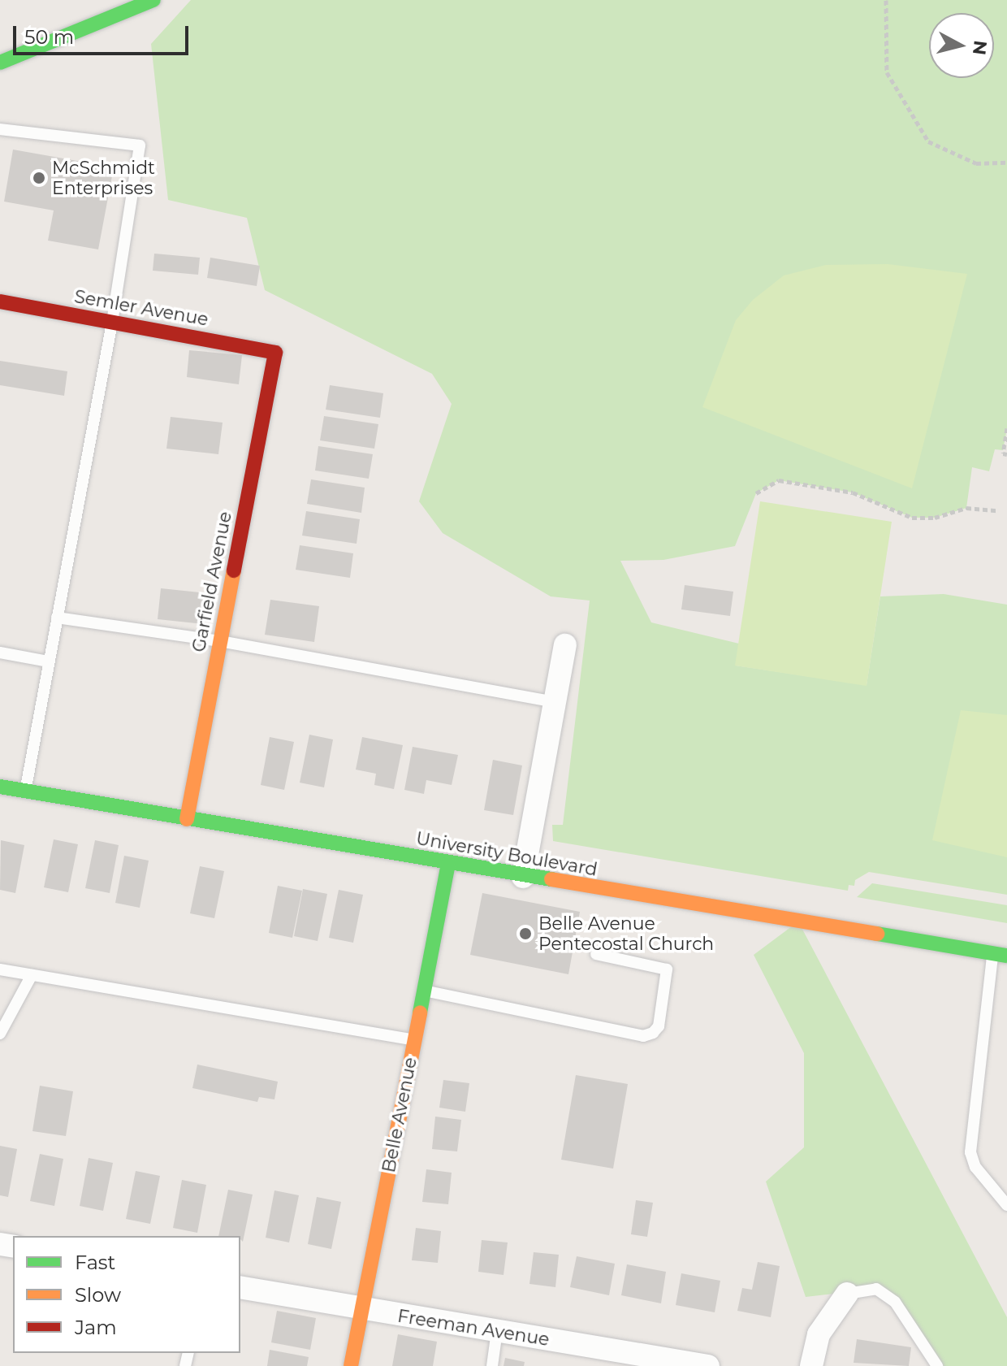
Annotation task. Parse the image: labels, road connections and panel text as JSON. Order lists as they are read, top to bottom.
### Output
{
  "streets": {
    "street": [
      "Semler Avenue",
      "Garfield Avenue",
      "University Boulevard",
      "Belle Avenue",
      "Freeman Avenue"
    ]
  },
  "crossings": [
    ["Semler Avenue", "Garfield Avenue"],
    ["Garfield Avenue", "University Boulevard"],
    ["University Boulevard", "Belle Avenue"],
    ["Belle Avenue", "Freeman Avenue"]
  ],
  "places": ["McSchmidt Enterprises", "Belle Avenue Pentecostal Church"],
  "legend": ["Fast", "Slow", "Jam"],
  "scale_bar": "50 m",
  "north": "right"
}
